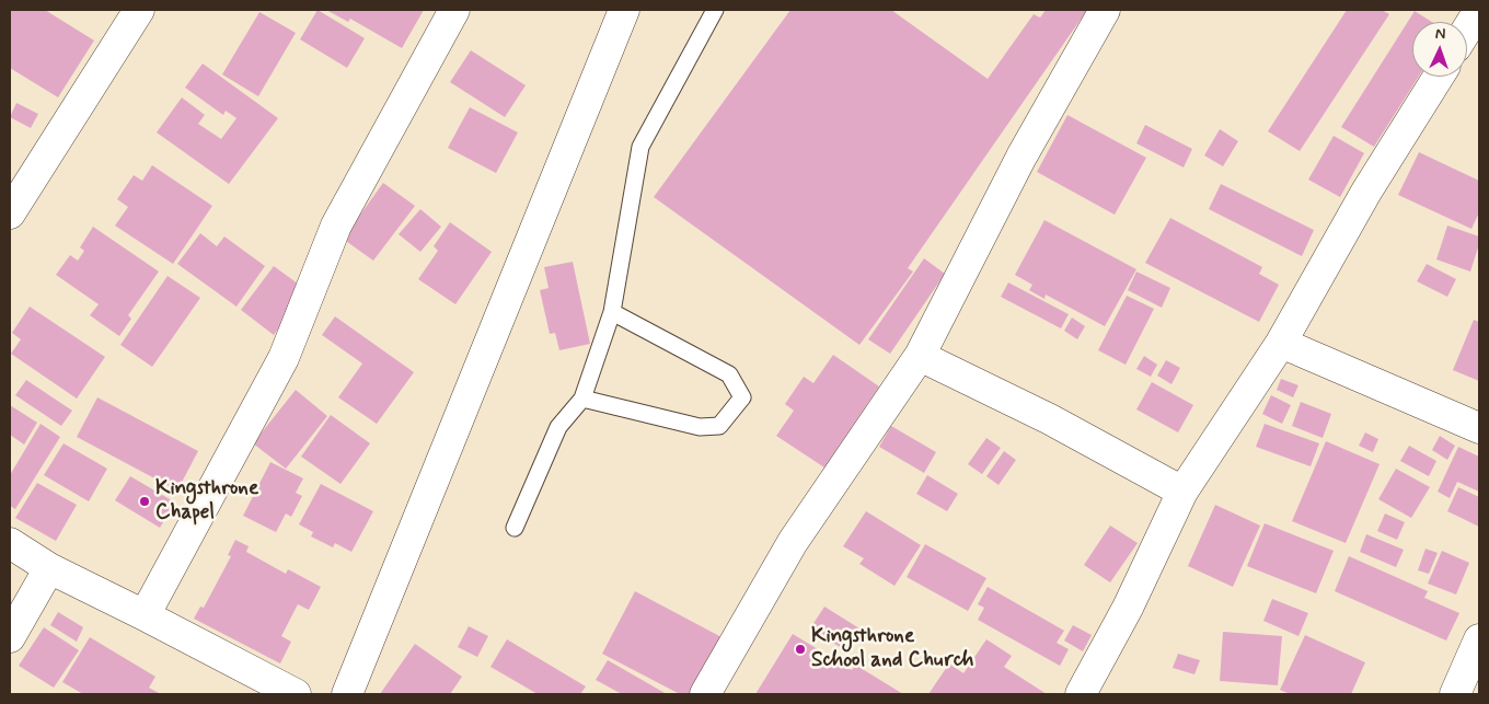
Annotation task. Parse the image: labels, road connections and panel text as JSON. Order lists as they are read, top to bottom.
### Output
{
  "places": ["Kingsthrone Chapel", "Kingsthrone School and Church"],
  "north": "top"
}
